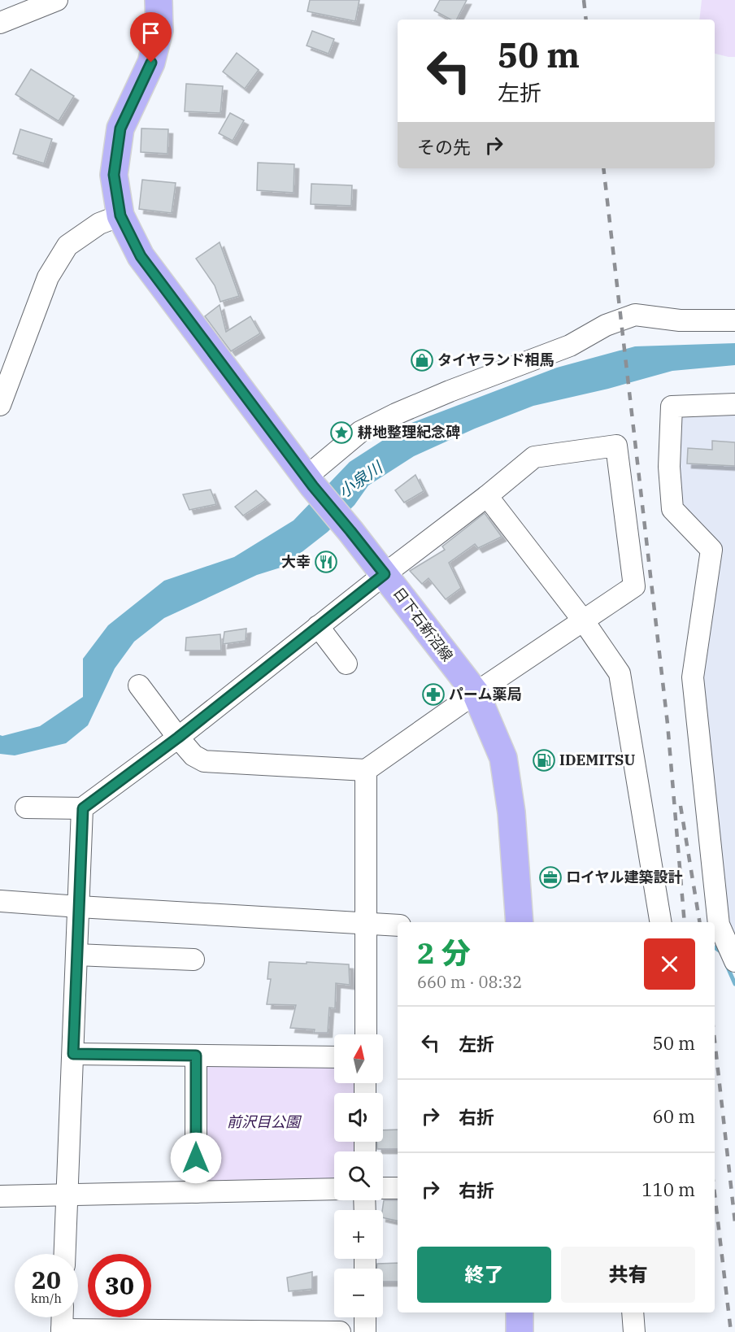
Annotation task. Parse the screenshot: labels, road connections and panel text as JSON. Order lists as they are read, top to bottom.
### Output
{
  "streets": {
    "main road": ["日下石新沼線"]
  },
  "water": ["小泉川"],
  "parks": ["前沢目公園"],
  "places": {
    "shop": ["タイヤランド相馬"],
    "place": ["耕地整理紀念碑"],
    "restaurant": ["大幸"],
    "pharmacy": ["パーム薬局"],
    "fuel station": ["IDEMITSU"],
    "office": ["ロイヤル建築設計"]
  },
  "north": "top",
  "page": {
    "turn": ["50 m", "左折"],
    "then": "その先",
    "heading": ["2 分", "660 m · 08:32"],
    "list": [
      {
        "name": "左折",
        "value": "50 m"
      },
      {
        "name": "右折",
        "value": "60 m"
      },
      {
        "name": "右折",
        "value": "110 m"
      }
    ],
    "map_buttons": ["+", "−"],
    "buttons": ["終了", "共有"],
    "speed": "20 km/h",
    "limit": "30"
  }
}
